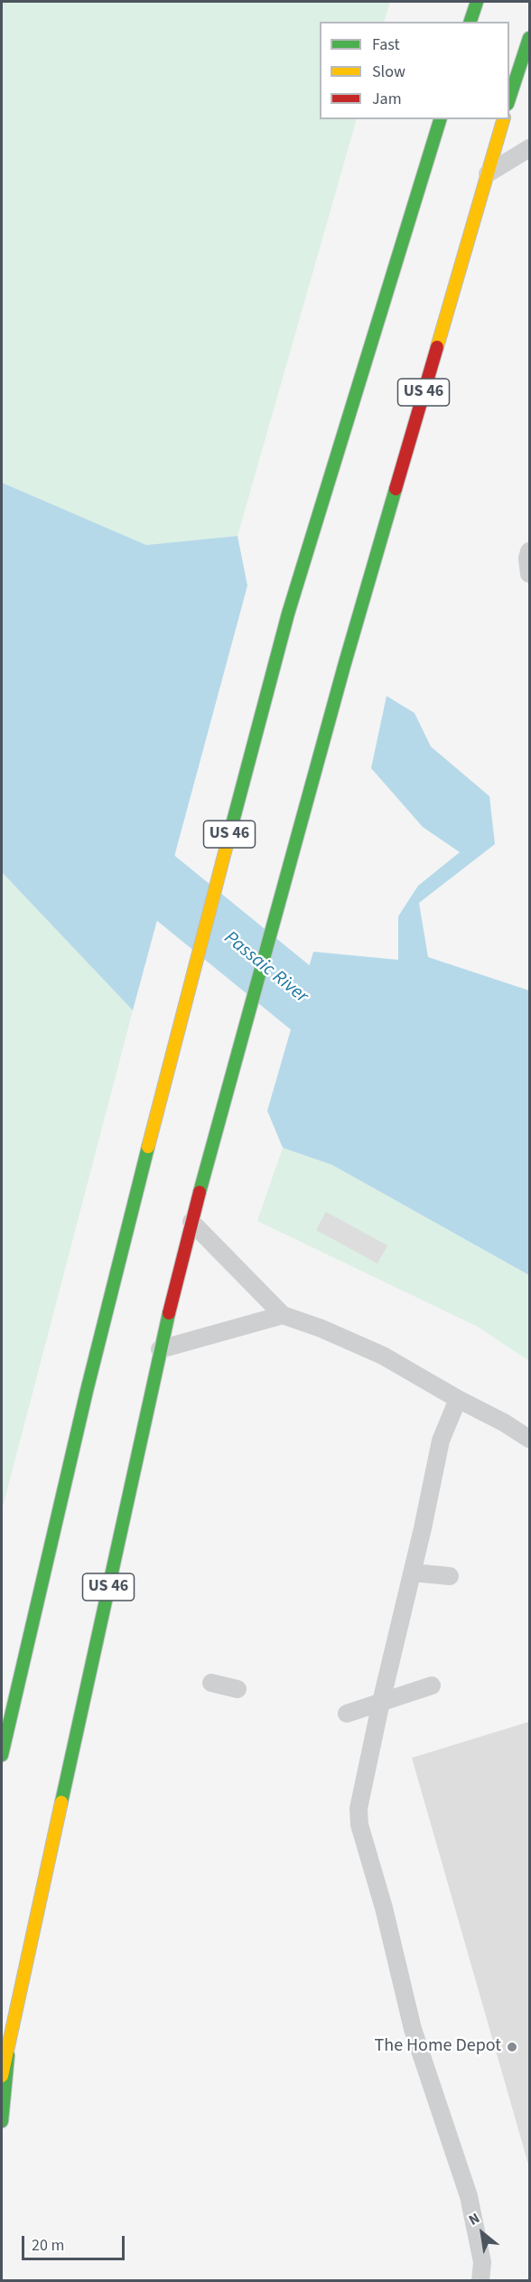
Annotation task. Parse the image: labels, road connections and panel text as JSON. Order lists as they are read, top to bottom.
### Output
{
  "streets": {
    "highway": ["US 46"]
  },
  "water": ["Passaic River"],
  "places": ["The Home Depot"],
  "legend": ["Fast", "Slow", "Jam"],
  "scale_bar": "20 m",
  "north": "top left"
}
